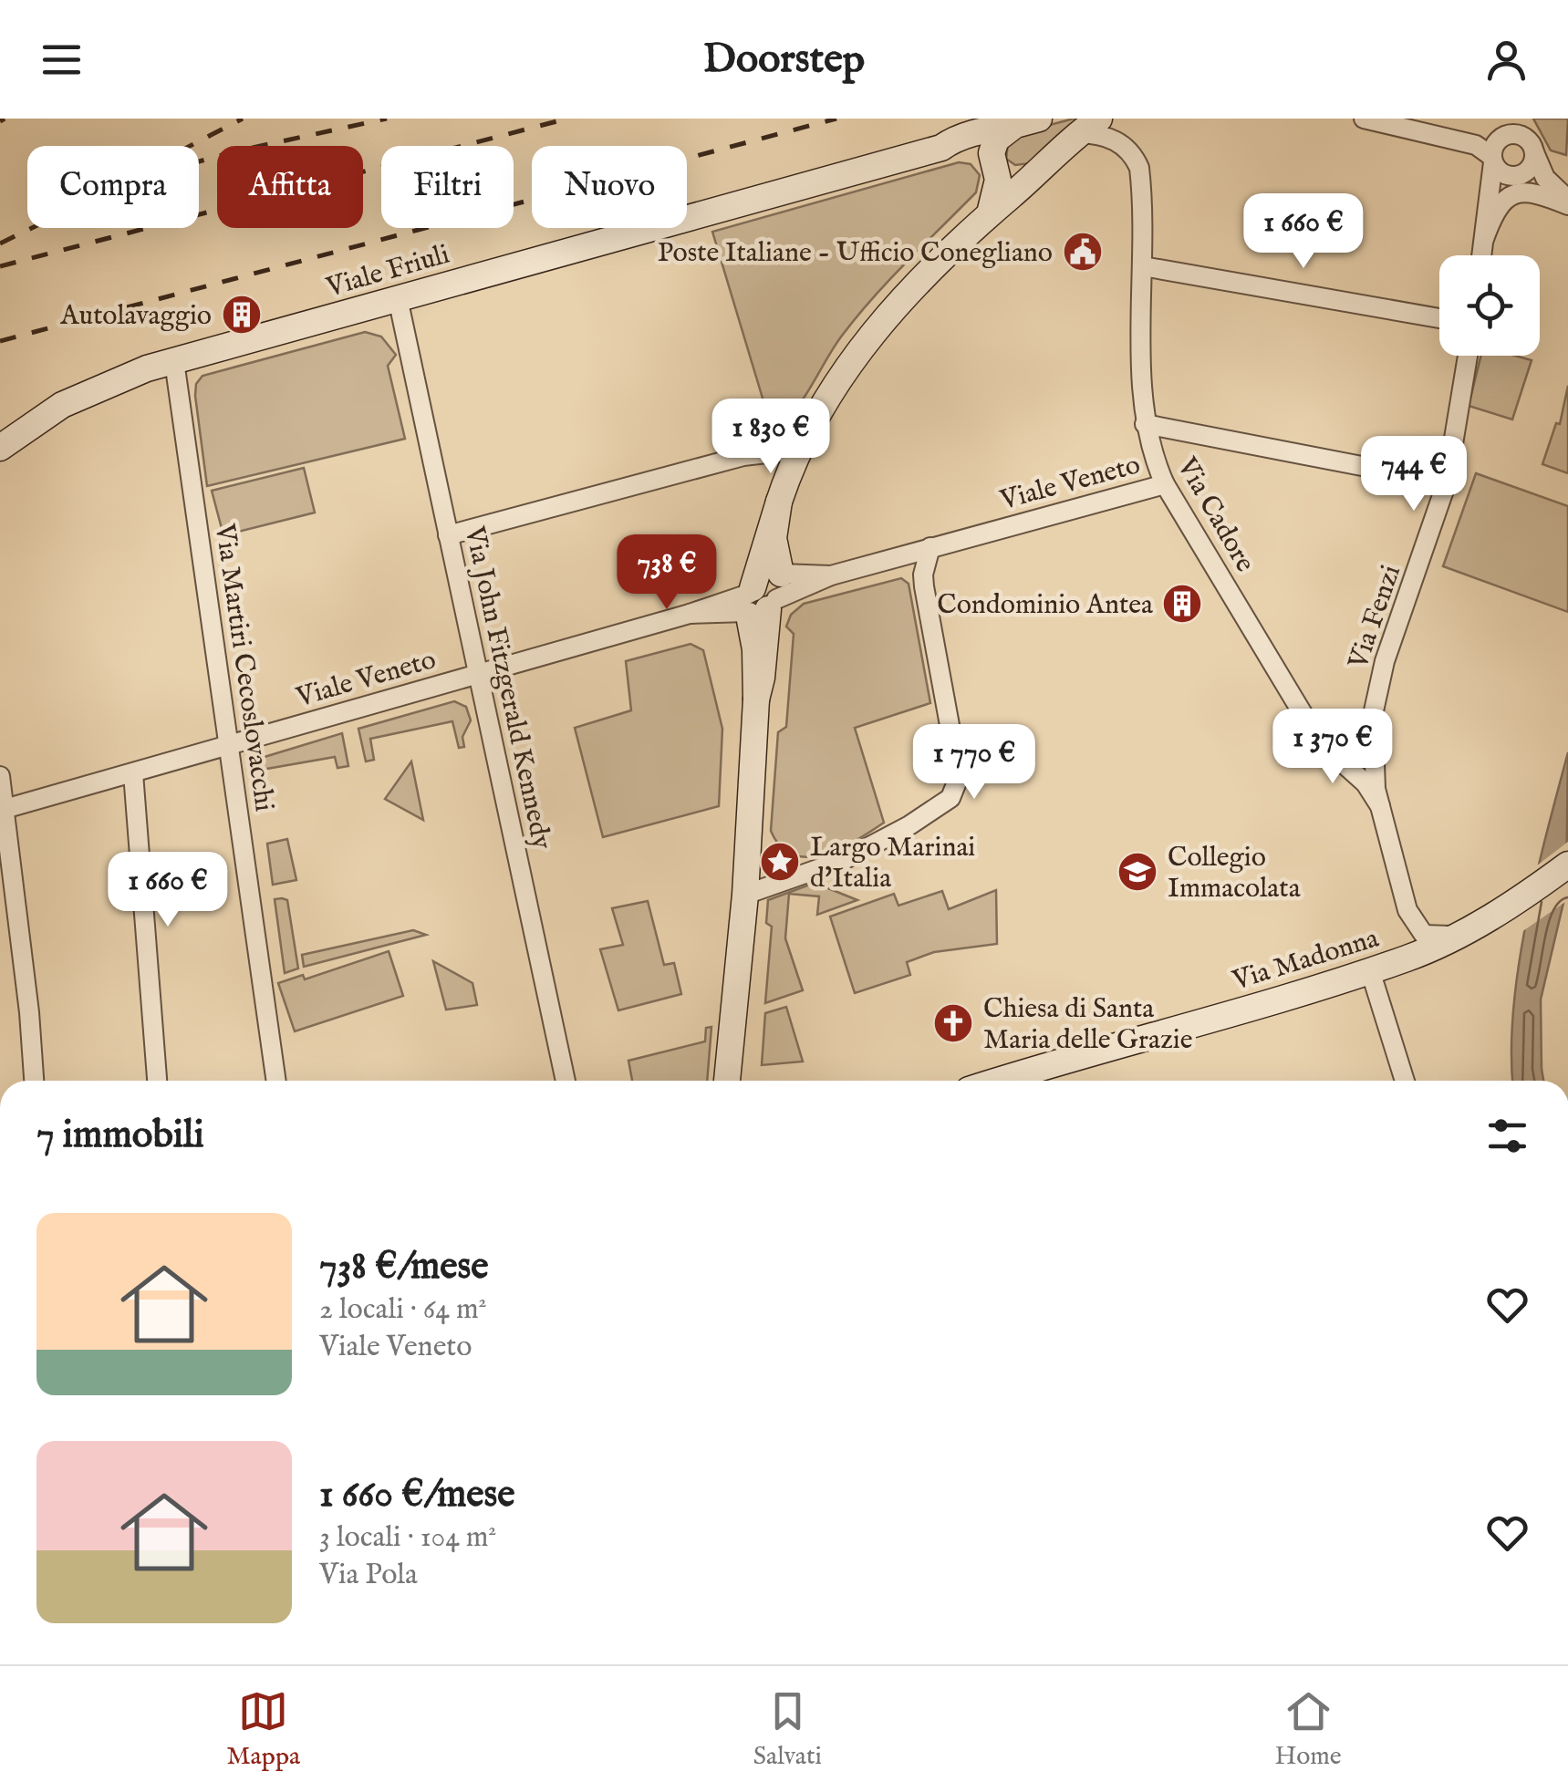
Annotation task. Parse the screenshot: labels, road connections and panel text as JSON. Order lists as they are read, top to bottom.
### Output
{
  "streets": {
    "street": [
      "Viale Friuli",
      "Viale Veneto",
      "Via Cadore",
      "Via Fenzi",
      "Via Martiri Cecoslovacchi",
      "Via John Fitzgerald Kennedy",
      "Via Madonna"
    ]
  },
  "crossings": [
    ["Viale Friuli", "Via Martiri Cecoslovacchi"],
    ["Viale Friuli", "Via John Fitzgerald Kennedy"],
    ["Viale Veneto", "Via Cadore"],
    ["Viale Veneto", "Via Martiri Cecoslovacchi"],
    ["Viale Veneto", "Via John Fitzgerald Kennedy"],
    ["Via Cadore", "Via Fenzi"]
  ],
  "places": {
    "public building": ["Poste Italiane - Ufficio Conegliano"],
    "building": ["Autolavaggio", "Condominio Antea"],
    "place": ["Largo Marinai d'Italia"],
    "school or university": ["Collegio Immacolata"],
    "church": ["Chiesa di Santa Maria delle Grazie"]
  },
  "page": {
    "header": "Doorstep",
    "chip": [
      "Compra",
      "Affitta",
      "Filtri",
      "Nuovo"
    ],
    "price": [
      "1 660 €",
      "1 830 €",
      "744 €",
      "738 €",
      "1 370 €",
      "1 770 €",
      "1 660 €"
    ],
    "heading": "7 immobili",
    "list": [
      {
        "name": "738 €/mese",
        "note": "2 locali · 64 m² · Viale Veneto"
      },
      {
        "name": "1 660 €/mese",
        "note": "3 locali · 104 m² · Via Pola"
      }
    ],
    "tabs": ["Mappa", "Salvati", "Home"]
  }
}
